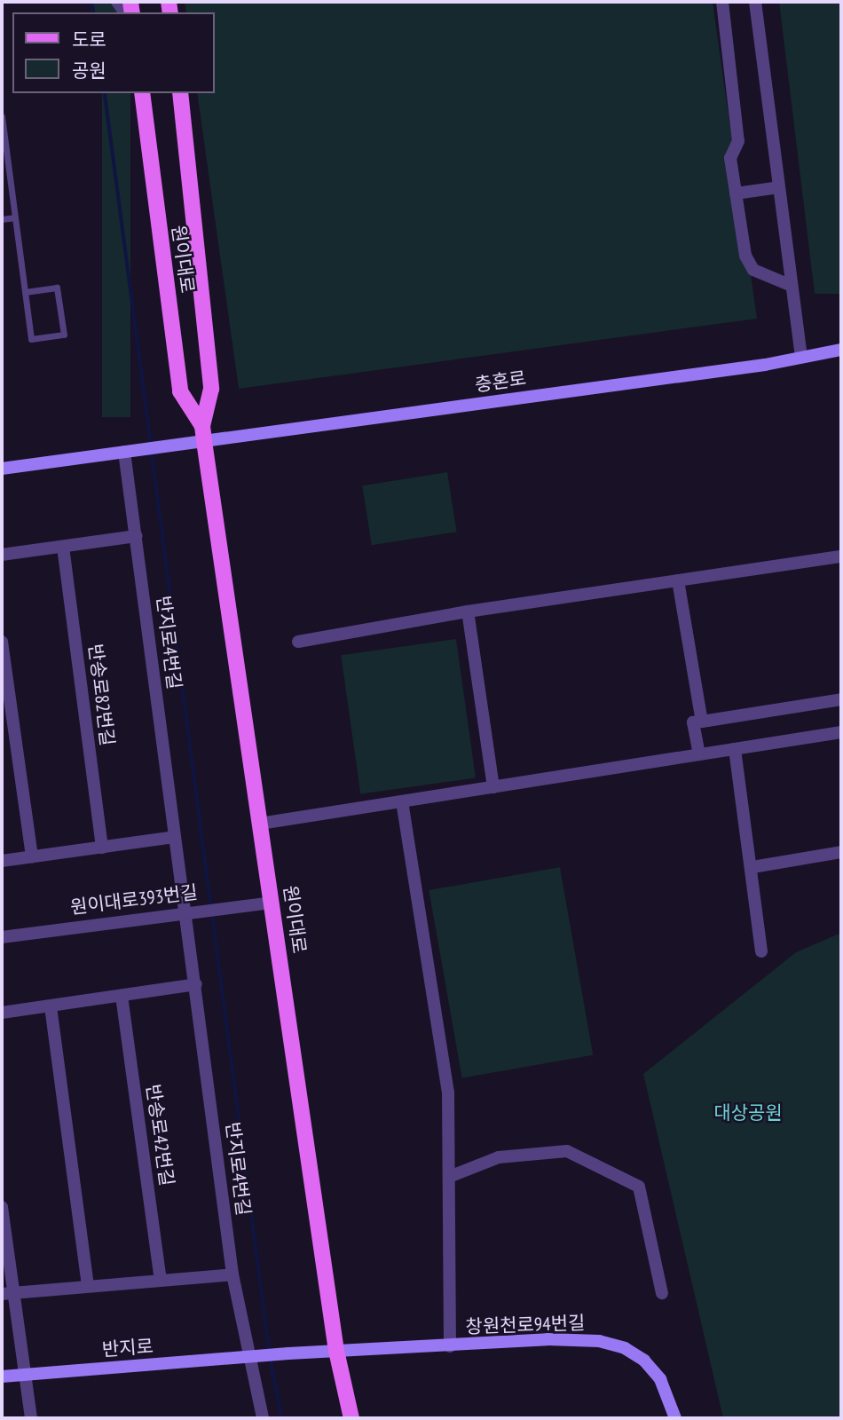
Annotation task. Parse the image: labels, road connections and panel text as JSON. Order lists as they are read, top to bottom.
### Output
{
  "streets": {
    "main road": [
      "원이대로",
      "충혼로",
      "창원천로94번길",
      "반지로"
    ],
    "street": [
      "반지로4번길",
      "반송로82번길",
      "원이대로393번길",
      "반송로42번길"
    ]
  },
  "crossings": [
    ["원이대로", "충혼로"],
    ["원이대로", "원이대로393번길"],
    ["원이대로", "창원천로94번길"],
    ["원이대로", "반지로"],
    ["충혼로", "반지로4번길"],
    ["반지로4번길", "원이대로393번길"],
    ["반지로4번길", "반지로"],
    ["창원천로94번길", "반지로"]
  ],
  "parks": ["대상공원"],
  "legend": ["도로", "공원"]
}
